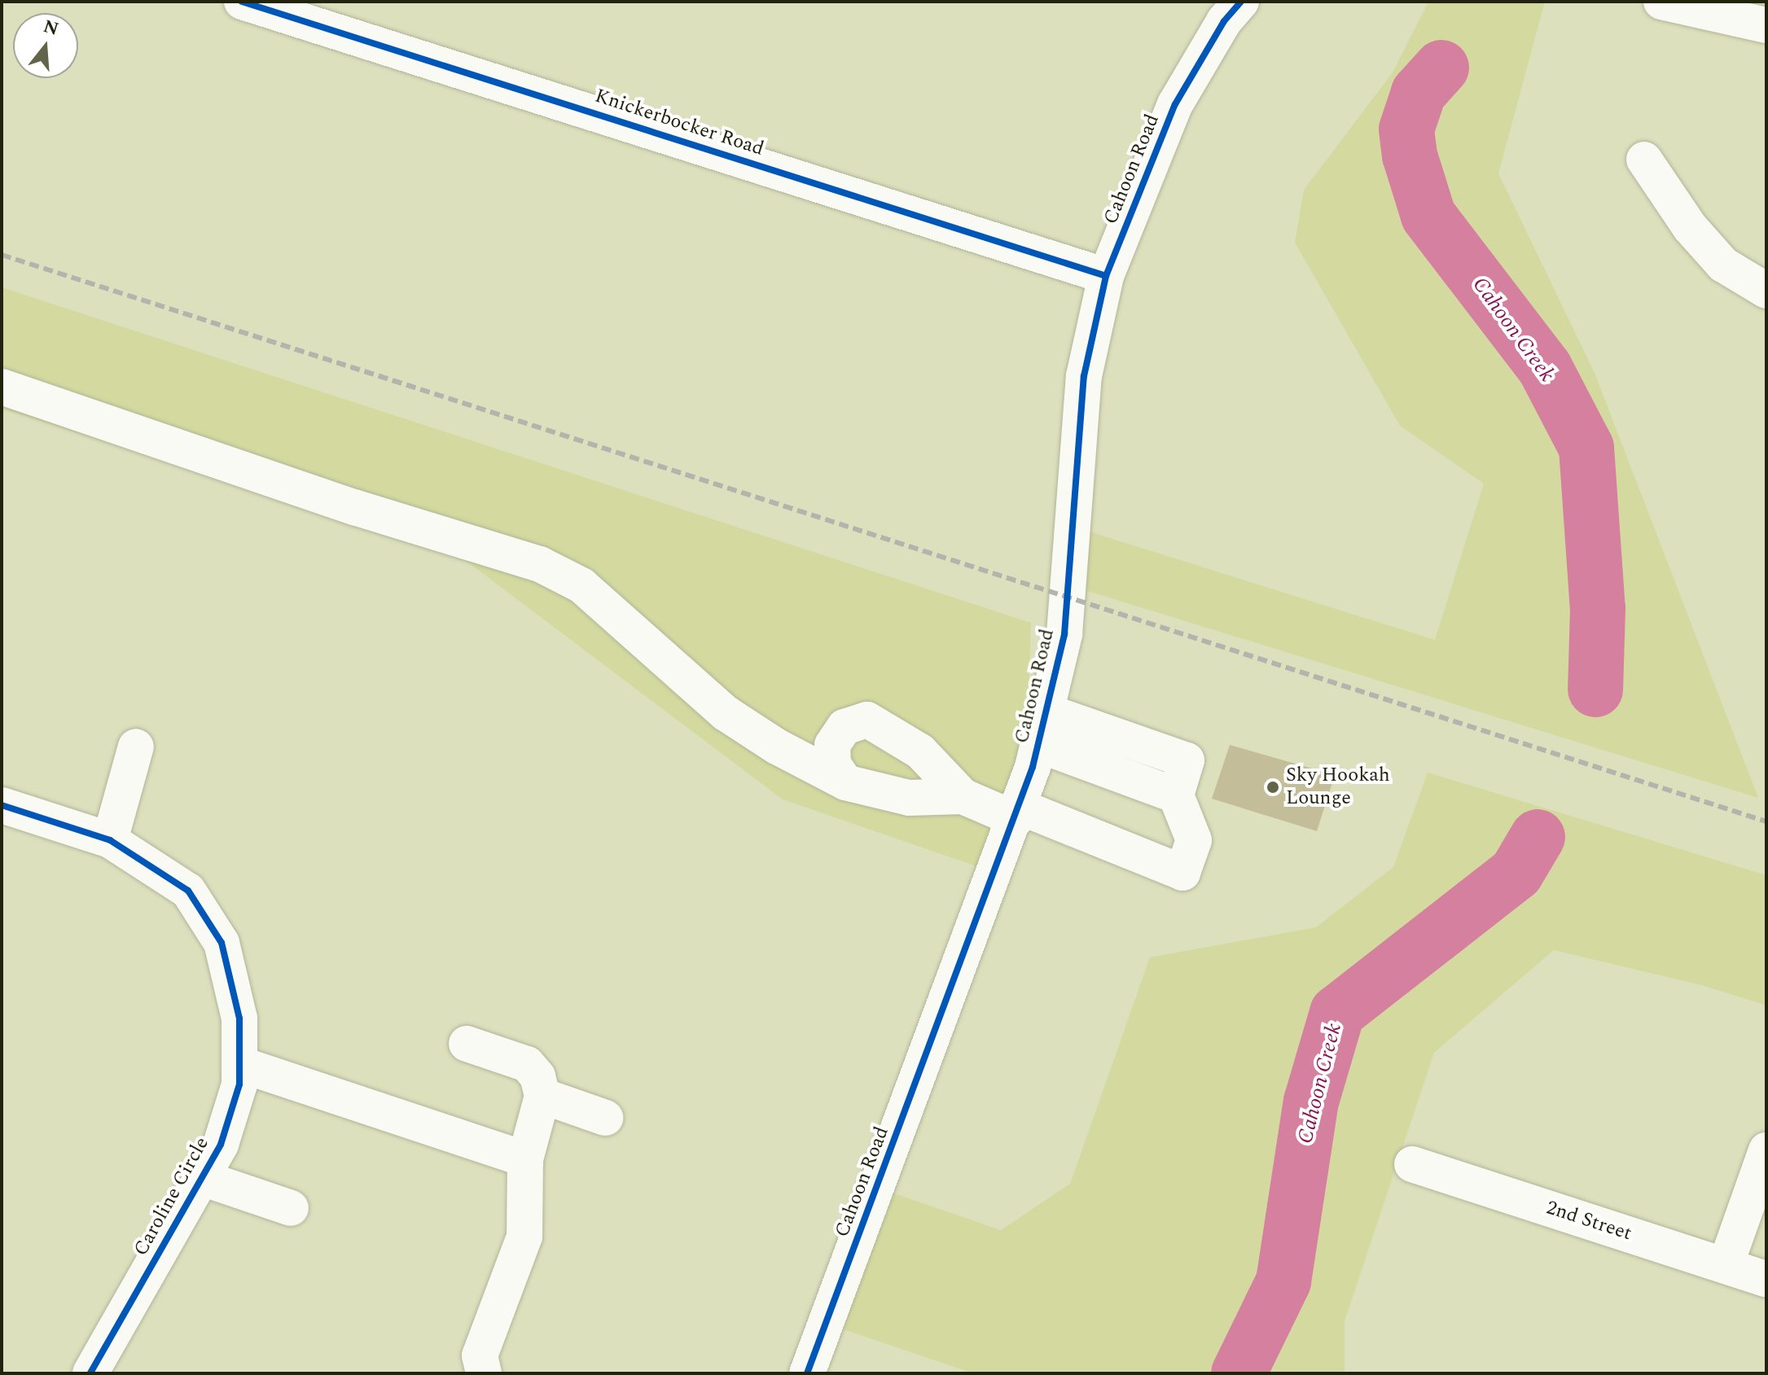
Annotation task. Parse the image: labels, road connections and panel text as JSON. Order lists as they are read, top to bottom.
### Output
{
  "streets": {
    "street": [
      "Knickerbocker Road",
      "Cahoon Road",
      "Caroline Circle",
      "2nd Street"
    ]
  },
  "crossings": [
    ["Knickerbocker Road", "Cahoon Road"]
  ],
  "water": ["Cahoon Creek"],
  "places": ["Sky Hookah Lounge"],
  "north": "top"
}
